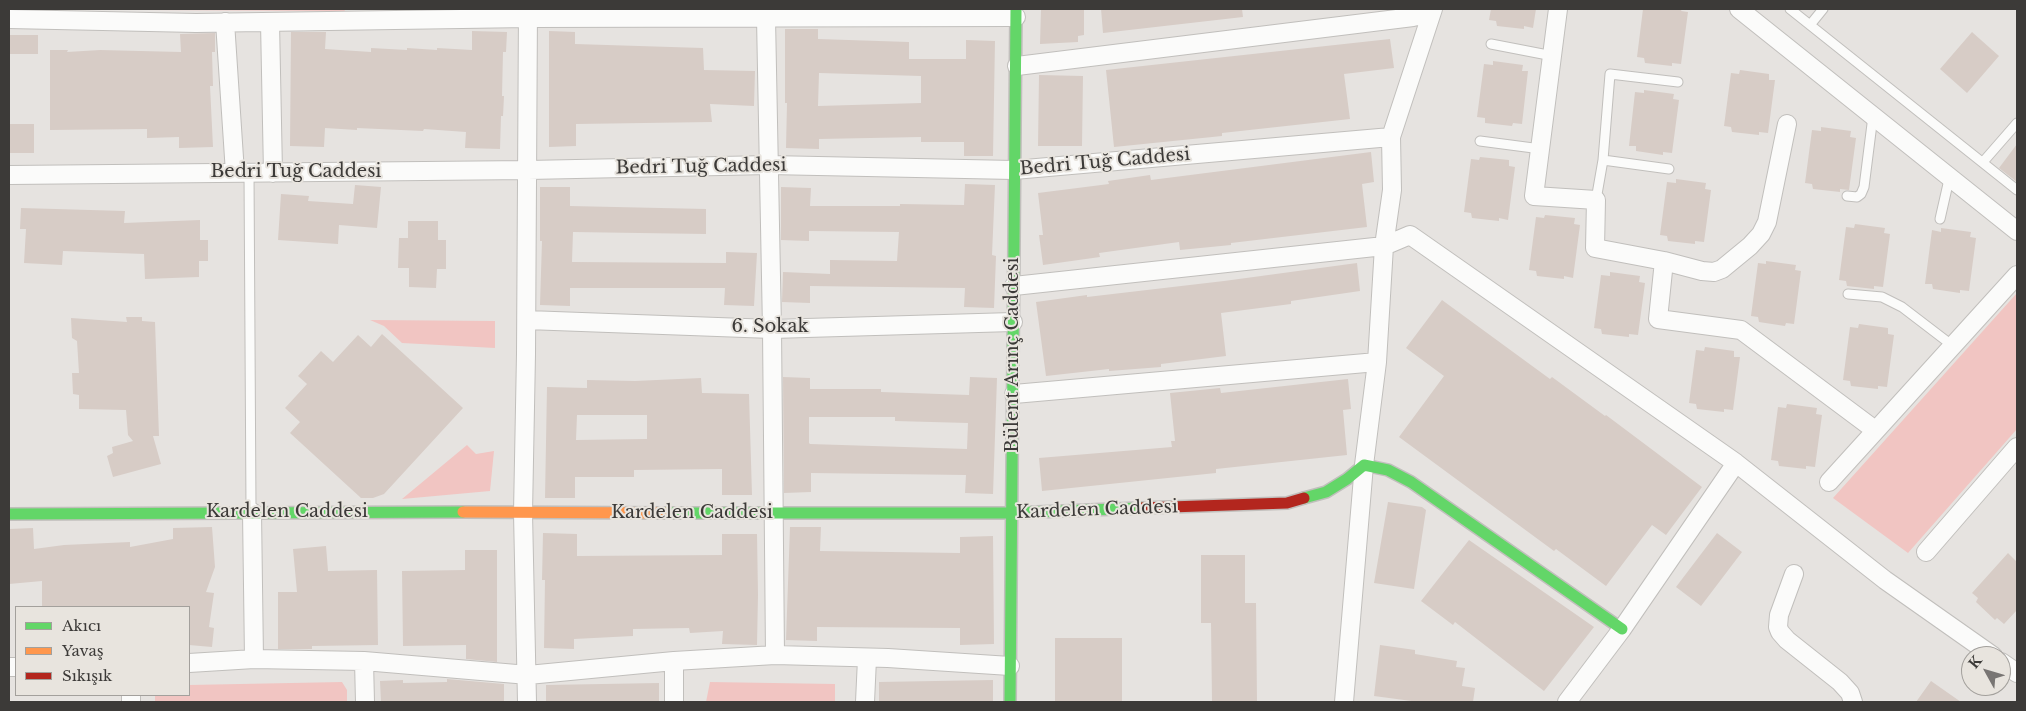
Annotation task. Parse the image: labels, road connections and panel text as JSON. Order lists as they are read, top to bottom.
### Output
{
  "streets": {
    "street": [
      "Bedri Tuğ Caddesi",
      "6. Sokak",
      "Bülent Arınç Caddesi",
      "Kardelen Caddesi"
    ]
  },
  "crossings": [
    ["Bedri Tuğ Caddesi", "Bülent Arınç Caddesi"],
    ["6. Sokak", "Bülent Arınç Caddesi"],
    ["Bülent Arınç Caddesi", "Kardelen Caddesi"]
  ],
  "legend": ["Akıcı", "Yavaş", "Sıkışık"],
  "north": "top left"
}
